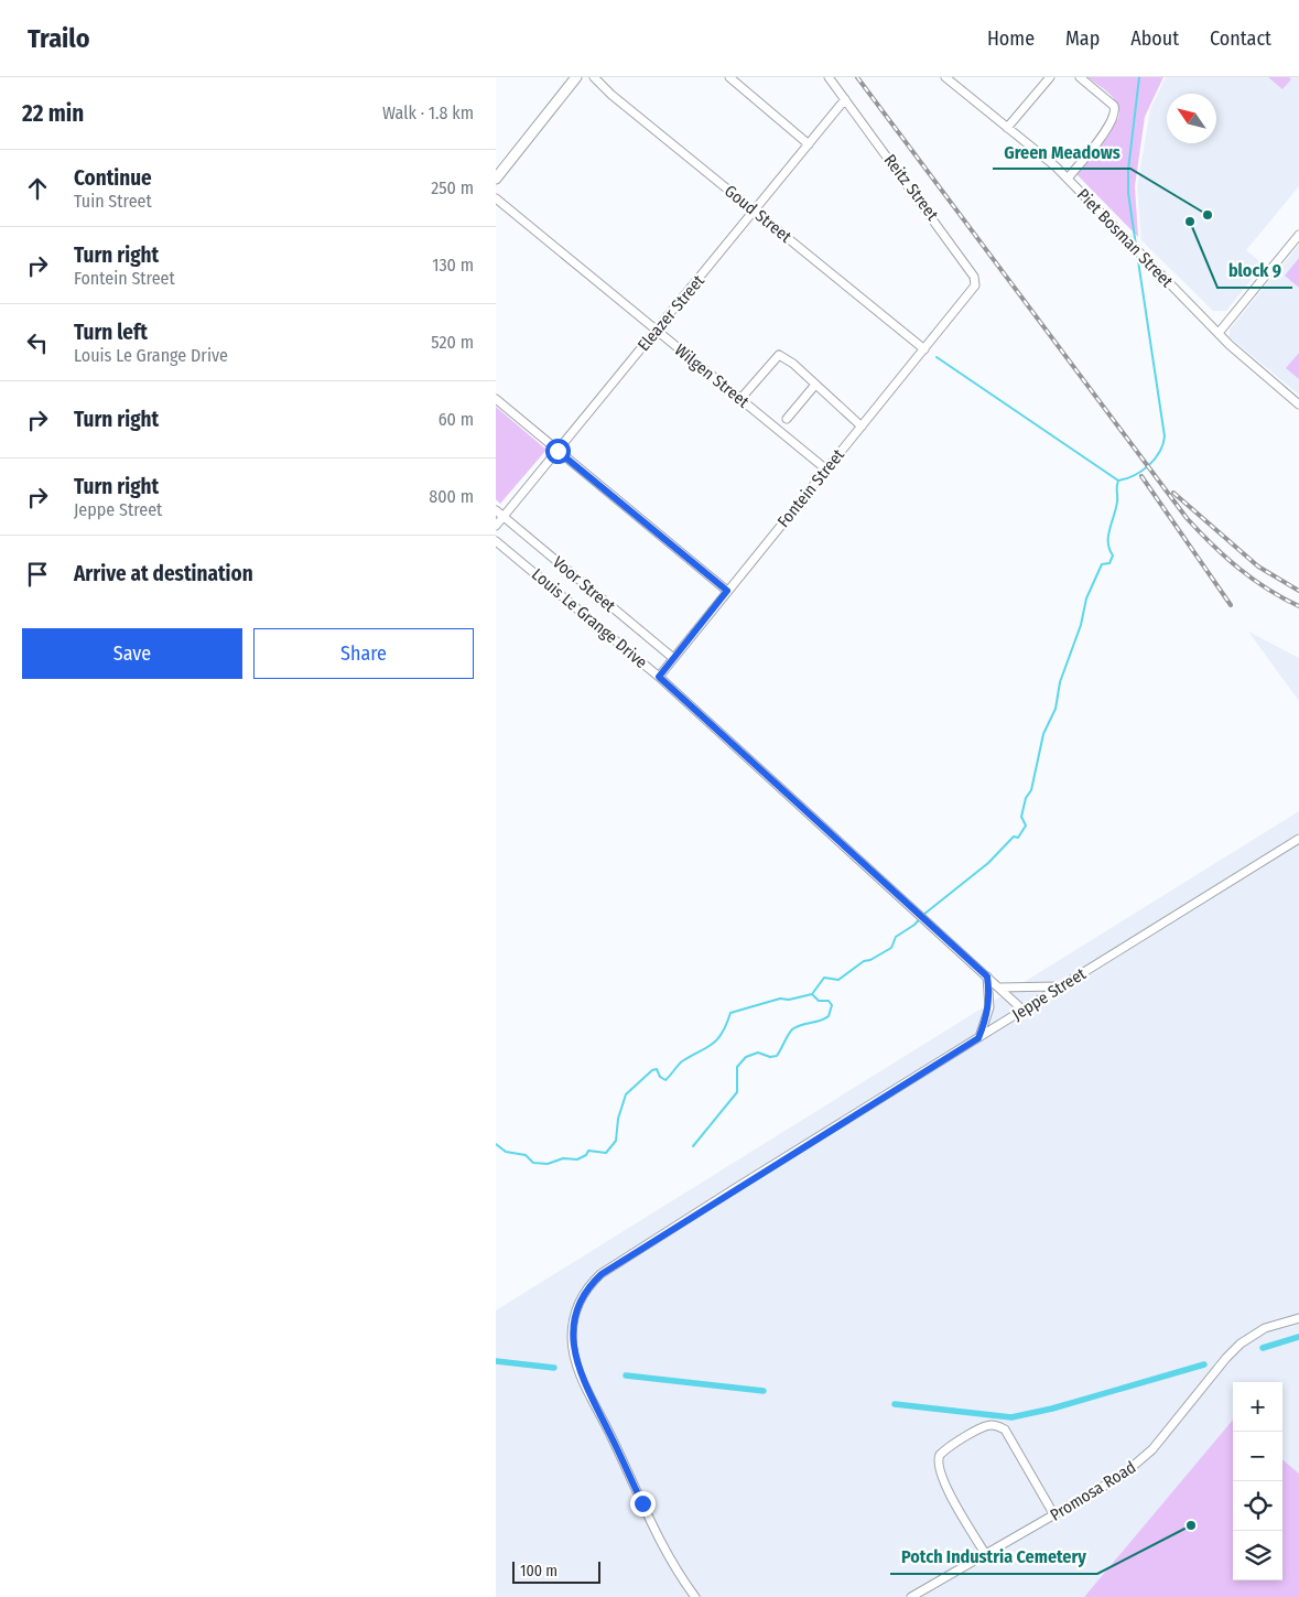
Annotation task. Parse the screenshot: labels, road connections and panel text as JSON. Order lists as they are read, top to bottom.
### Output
{
  "streets": {
    "street": [
      "Reitz Street",
      "Goud Street",
      "Piet Bosman Street",
      "Eleazer Street",
      "Wilgen Street",
      "Fontein Street",
      "Voor Street",
      "Louis Le Grange Drive",
      "Jeppe Street",
      "Promosa Road"
    ]
  },
  "crossings": [
    ["Reitz Street", "Eleazer Street"],
    ["Reitz Street", "Fontein Street"],
    ["Goud Street", "Eleazer Street"],
    ["Goud Street", "Fontein Street"],
    ["Eleazer Street", "Wilgen Street"],
    ["Eleazer Street", "Voor Street"],
    ["Wilgen Street", "Fontein Street"],
    ["Fontein Street", "Voor Street"],
    ["Fontein Street", "Louis Le Grange Drive"],
    ["Louis Le Grange Drive", "Jeppe Street"]
  ],
  "places": ["Green Meadows", "block 9", "Potch Industria Cemetery"],
  "scale_bar": "100 m",
  "north": "top left",
  "page": {
    "header": "Trailo",
    "nav": [
      "Home",
      "Map",
      "About",
      "Contact"
    ],
    "heading": ["22 min", "Walk · 1.8 km"],
    "list": [
      ["Continue", "Tuin Street", "250 m"],
      ["Turn right", "Fontein Street", "130 m"],
      ["Turn left", "Louis Le Grange Drive", "520 m"],
      ["Turn right", "60 m"],
      ["Turn right", "Jeppe Street", "800 m"],
      "Arrive at destination"
    ],
    "buttons": ["Save", "Share"],
    "map_buttons": ["+", "−"],
    "scale": "100 m"
  }
}
